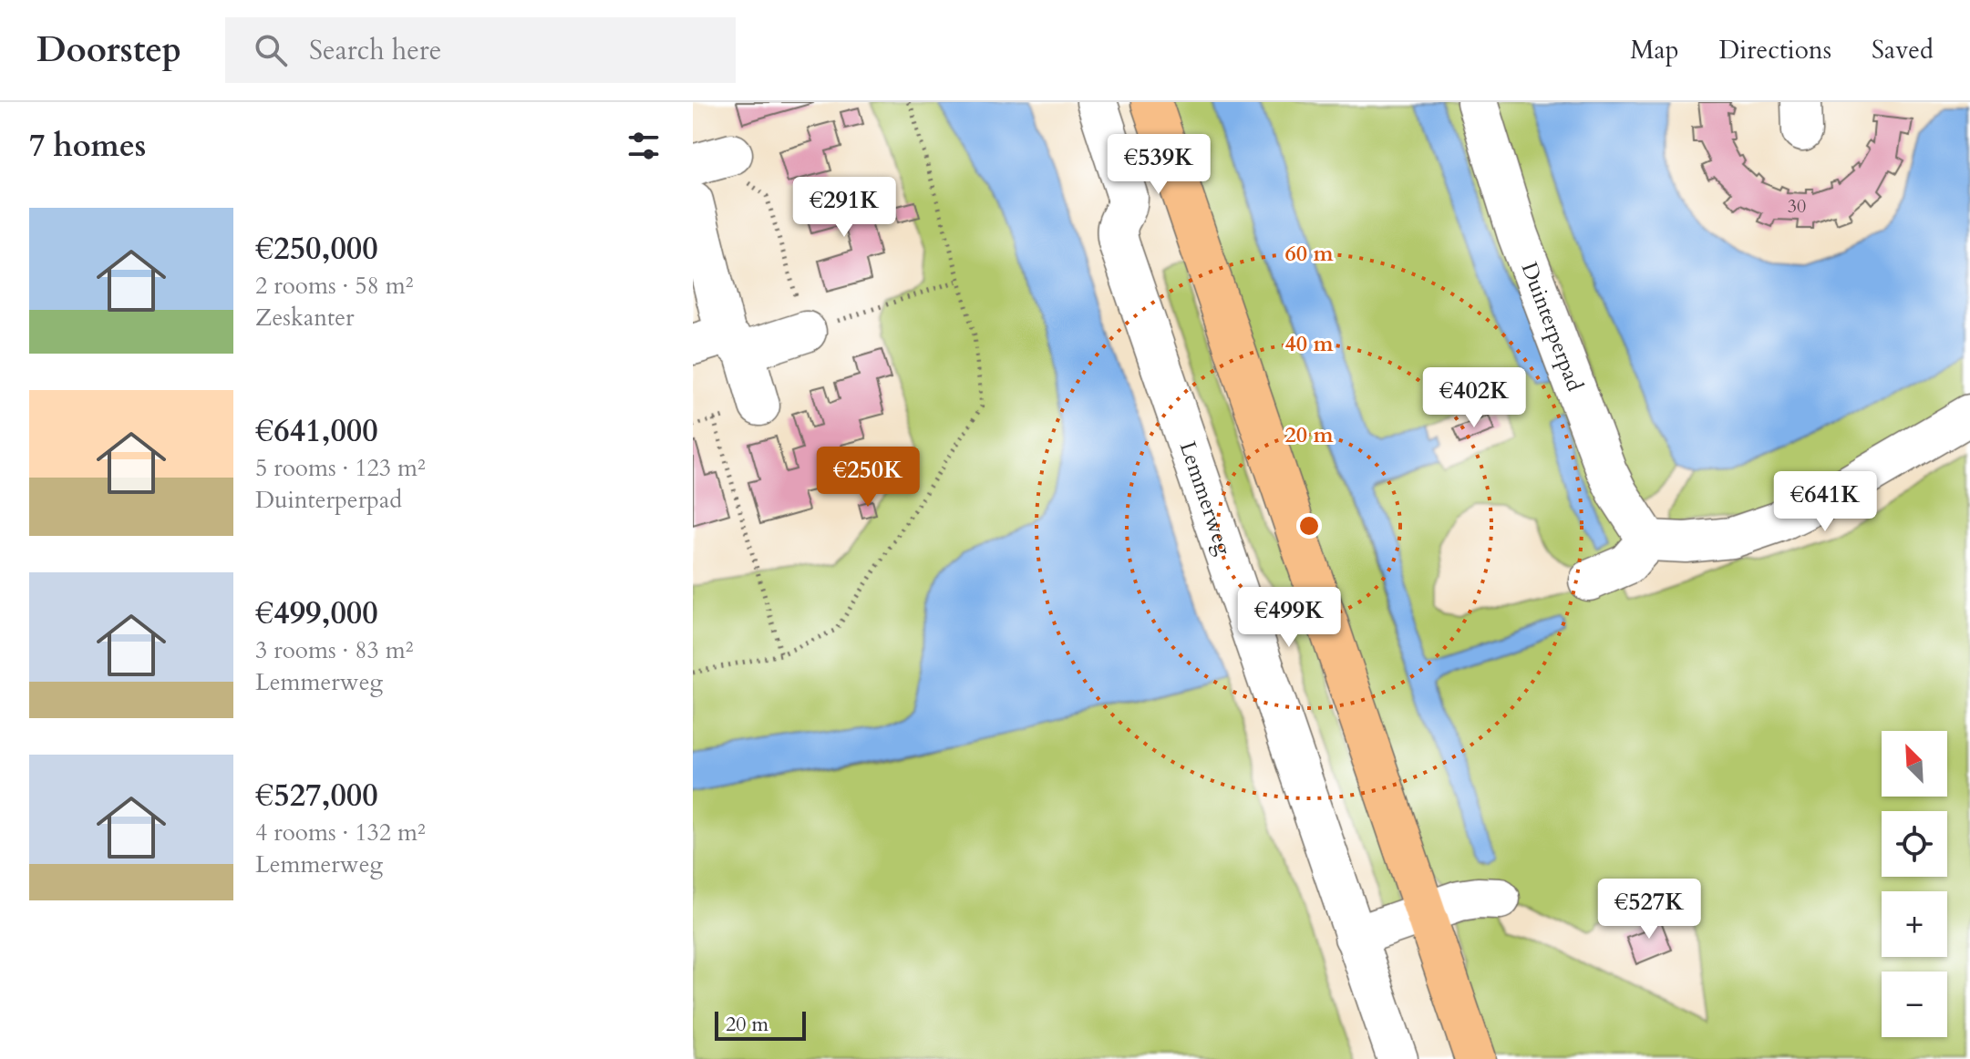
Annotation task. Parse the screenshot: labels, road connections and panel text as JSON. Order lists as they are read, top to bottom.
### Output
{
  "streets": {
    "street": ["Duinterperpad", "Lemmerweg"]
  },
  "house_numbers": ["30"],
  "scale_bar": "20 m",
  "north": "top left",
  "page": {
    "header": "Doorstep",
    "search": "Search here",
    "nav": ["Map", "Directions", "Saved"],
    "heading": "7 homes",
    "price": [
      "€539K",
      "€291K",
      "€402K",
      "€250K",
      "€641K",
      "€499K",
      "€527K"
    ],
    "list": [
      {
        "name": "€250,000",
        "note": "2 rooms · 58 m² · Zeskanter"
      },
      {
        "name": "€641,000",
        "note": "5 rooms · 123 m² · Duinterperpad"
      },
      {
        "name": "€499,000",
        "note": "3 rooms · 83 m² · Lemmerweg"
      },
      {
        "name": "€527,000",
        "note": "4 rooms · 132 m² · Lemmerweg"
      }
    ],
    "map_buttons": ["+", "−"],
    "scale": "20 m"
  },
  "rings": ["60 m", "40 m", "20 m"]
}
